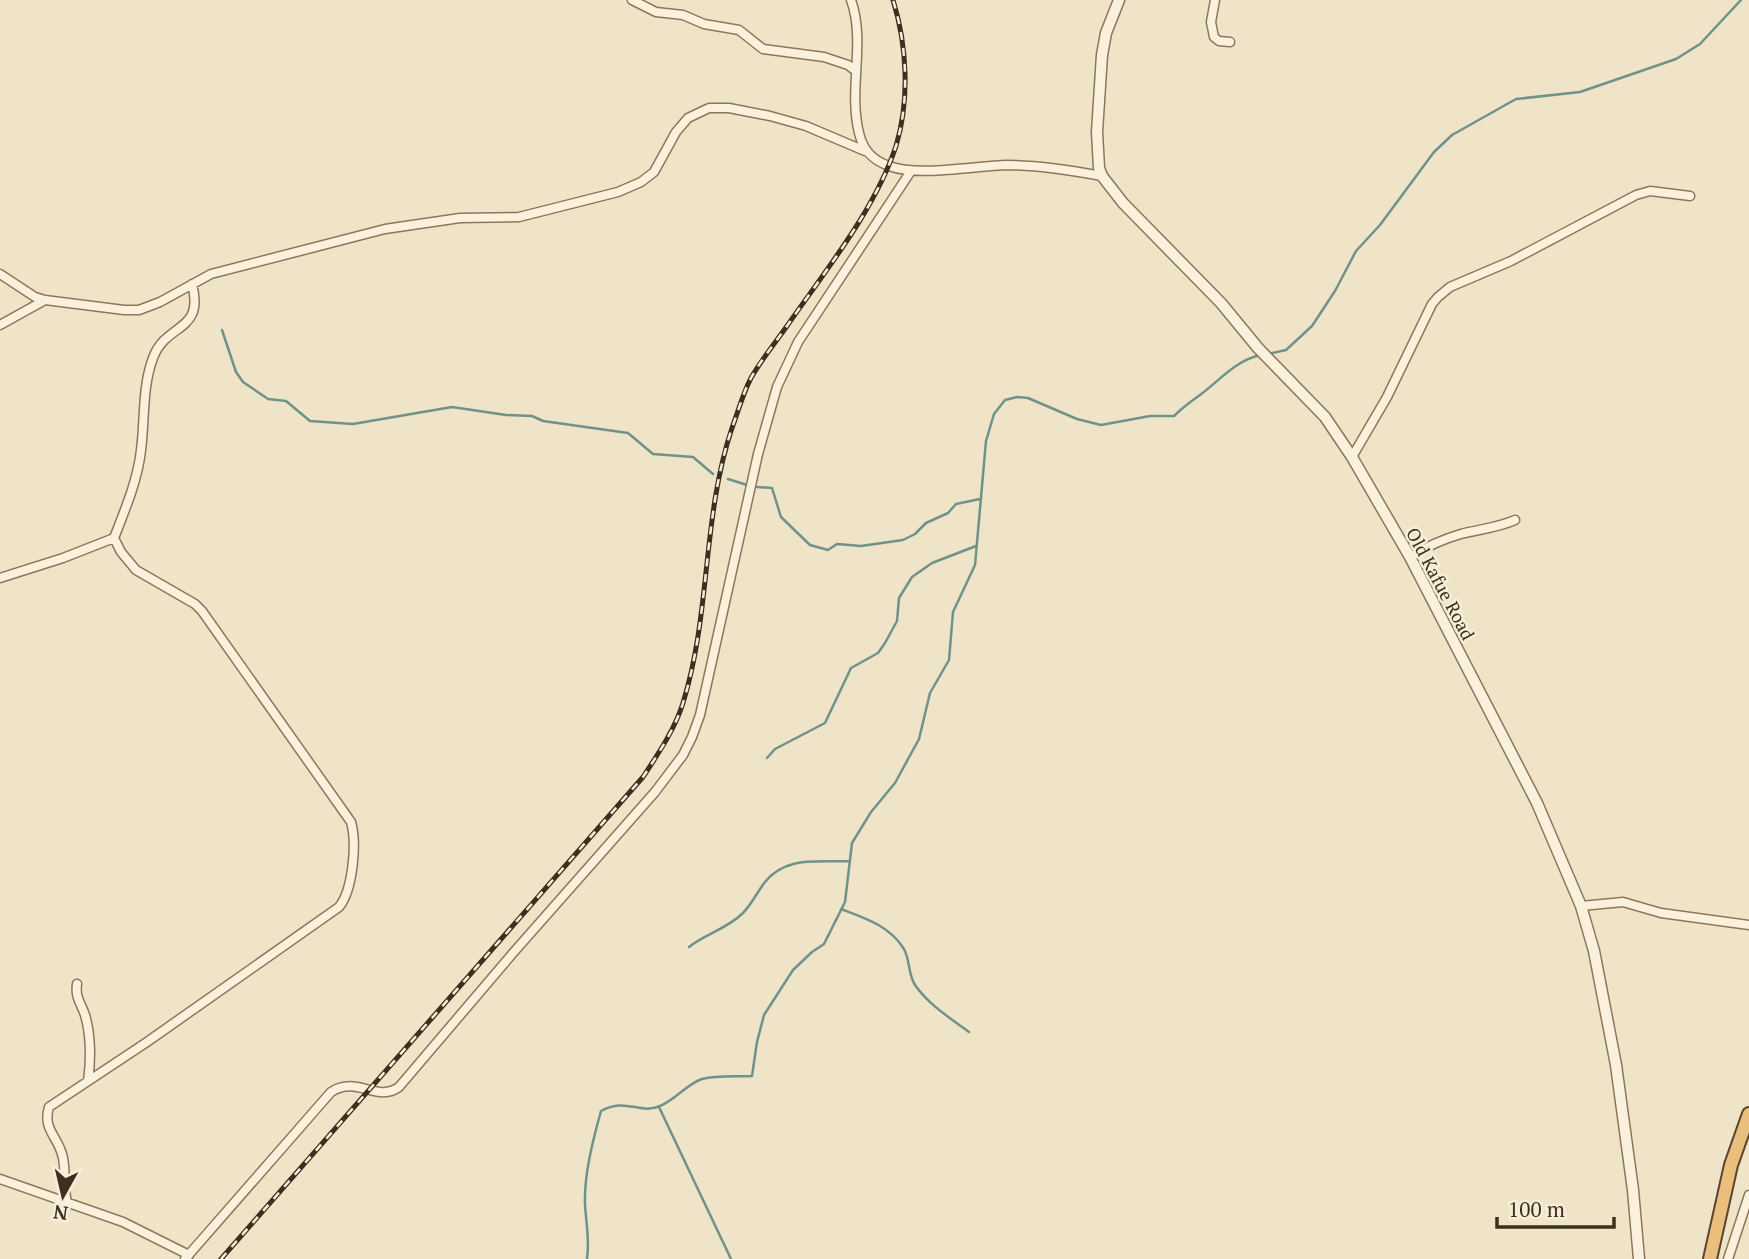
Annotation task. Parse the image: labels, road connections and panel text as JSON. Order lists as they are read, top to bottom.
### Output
{
  "streets": {
    "street": ["Old Kafue Road"]
  },
  "scale_bar": "100 m",
  "north": "bottom"
}
